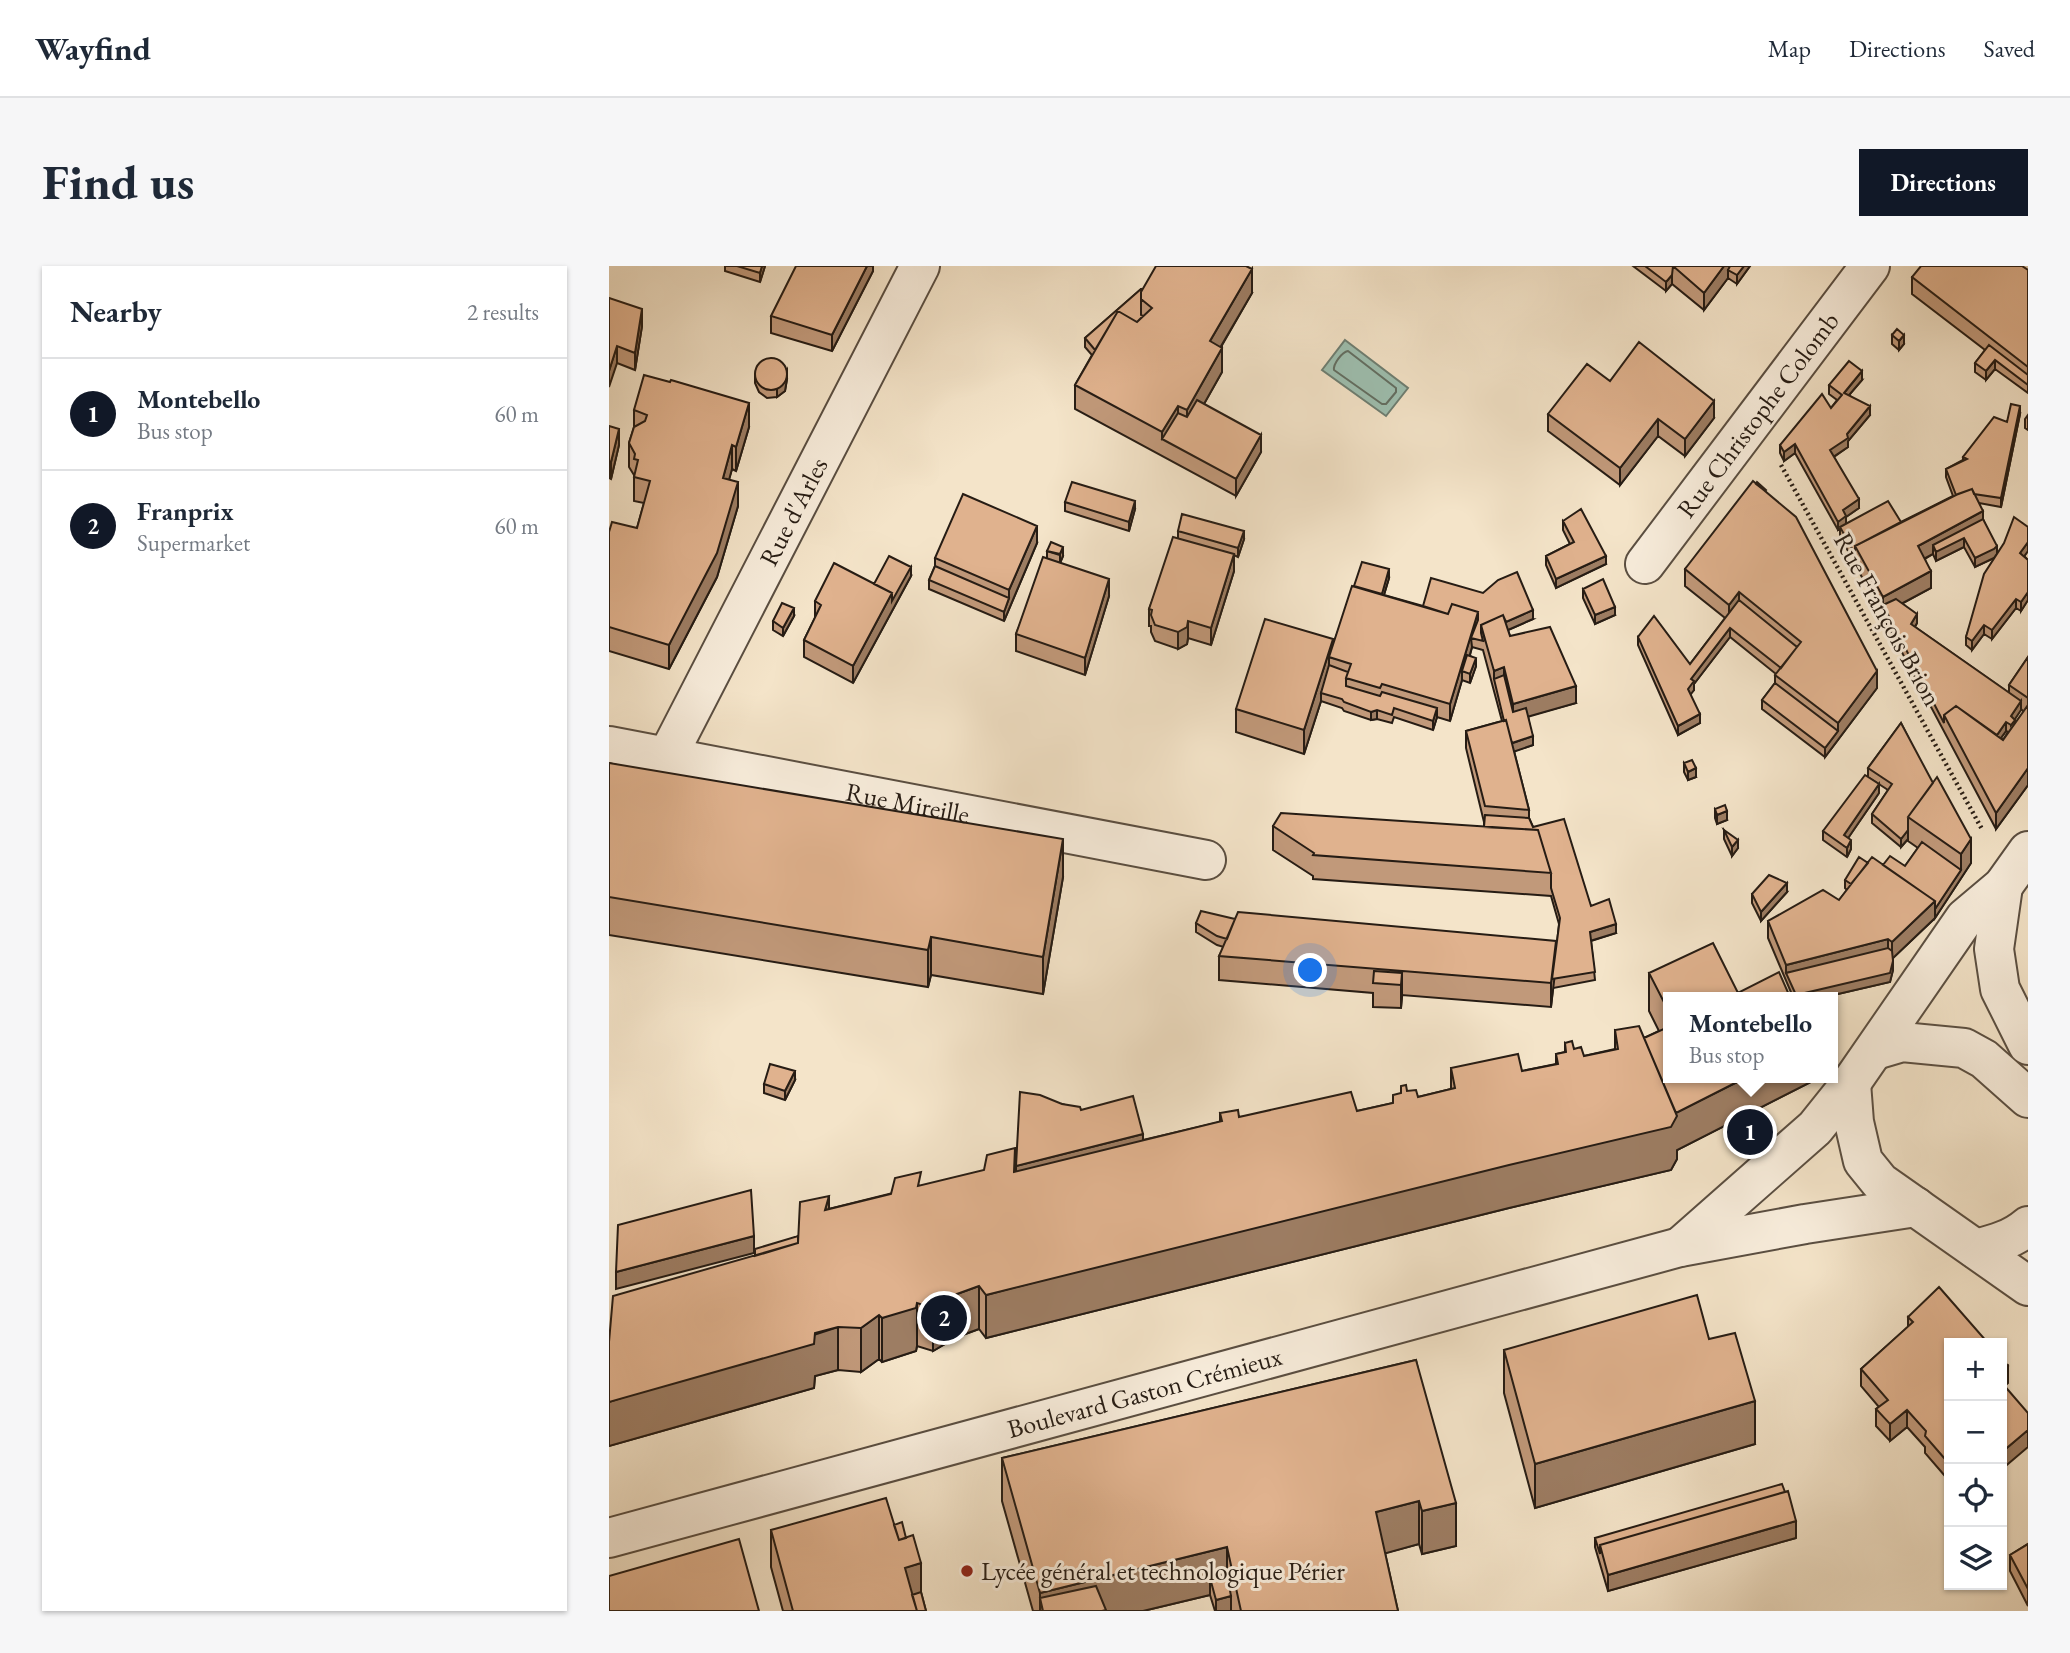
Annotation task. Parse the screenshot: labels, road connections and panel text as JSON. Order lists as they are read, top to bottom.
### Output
{
  "streets": {
    "street": [
      "Rue Christophe Colomb",
      "Rue d'Arles",
      "Rue Mireille",
      "Boulevard Gaston Crémieux"
    ],
    "path": ["Rue François Brion"]
  },
  "crossings": [
    ["Rue Christophe Colomb", "Rue François Brion"],
    ["Rue d'Arles", "Rue Mireille"]
  ],
  "places": ["Lycée général et technologique Périer"],
  "page": {
    "header": "Wayfind",
    "nav": ["Map", "Directions", "Saved"],
    "buttons": "Directions",
    "title": "Find us",
    "heading": ["Nearby", "2 results"],
    "list": [
      {
        "mark": "1",
        "name": "Montebello",
        "note": "Bus stop",
        "value": "60 m"
      },
      {
        "mark": "2",
        "name": "Franprix",
        "note": "Supermarket",
        "value": "60 m"
      }
    ],
    "popup": ["Montebello", "Bus stop"],
    "pins": ["1", "2"],
    "map_buttons": ["+", "−"]
  }
}
